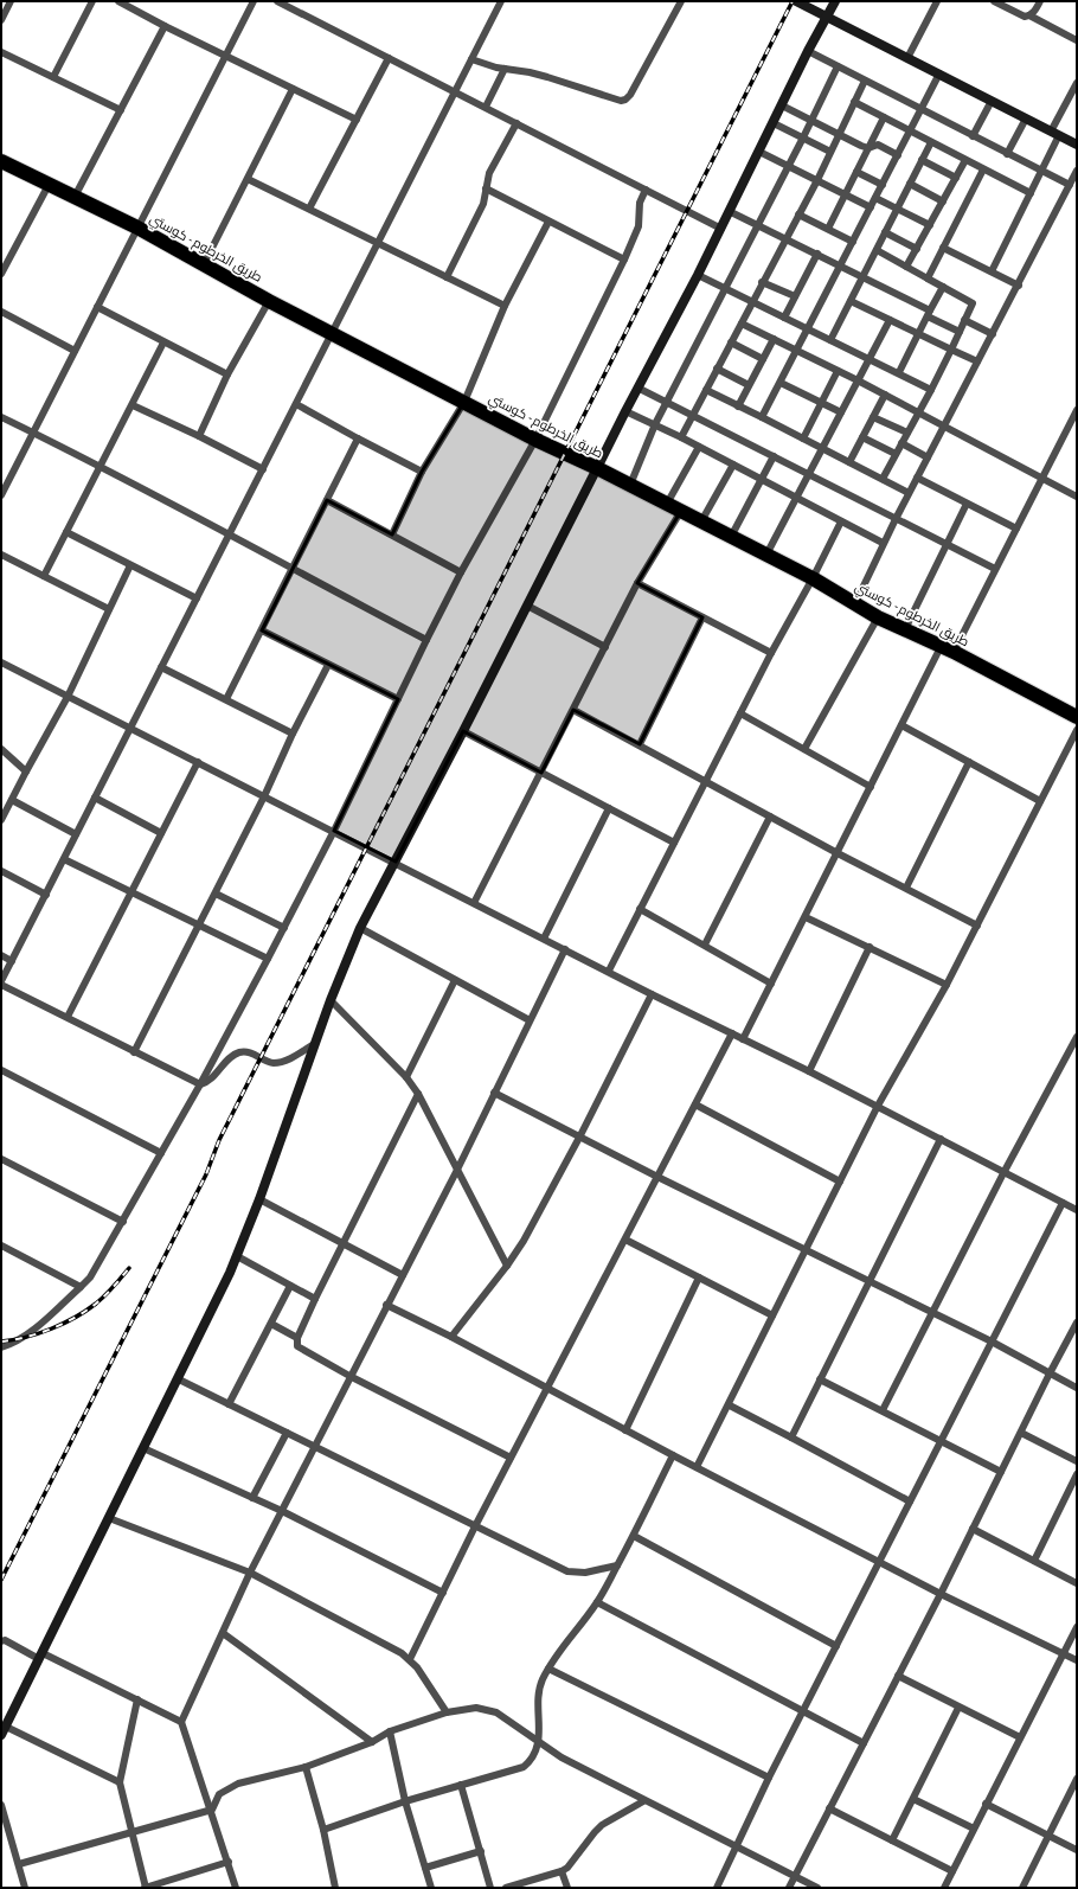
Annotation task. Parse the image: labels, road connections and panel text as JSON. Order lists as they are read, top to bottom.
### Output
{
  "streets": {
    "highway": ["طريق الخرطوم - كوستي"]
  }
}
